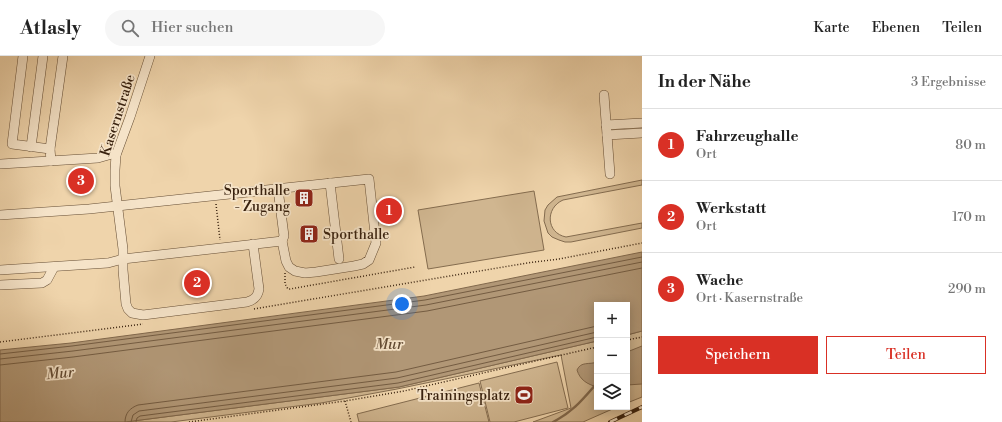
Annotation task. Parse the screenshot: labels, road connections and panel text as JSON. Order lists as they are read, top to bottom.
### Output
{
  "streets": {
    "street": ["Kasernstraße"]
  },
  "water": ["Mur"],
  "places": {
    "building": ["Sporthalle - Zugang", "Sporthalle"],
    "sports": ["Trainingsplatz"]
  },
  "page": {
    "header": "Atlasly",
    "search": "Hier suchen",
    "nav": ["Karte", "Ebenen", "Teilen"],
    "heading": ["In der Nähe", "3 Ergebnisse"],
    "list": [
      {
        "mark": "1",
        "name": "Fahrzeughalle",
        "note": "Ort",
        "value": "80 m"
      },
      {
        "mark": "2",
        "name": "Werkstatt",
        "note": "Ort",
        "value": "170 m"
      },
      {
        "mark": "3",
        "name": "Wache",
        "note": "Ort · Kasernstraße",
        "value": "290 m"
      }
    ],
    "pins": ["3", "1", "2"],
    "map_buttons": ["+", "−"],
    "buttons": ["Speichern", "Teilen"]
  }
}
